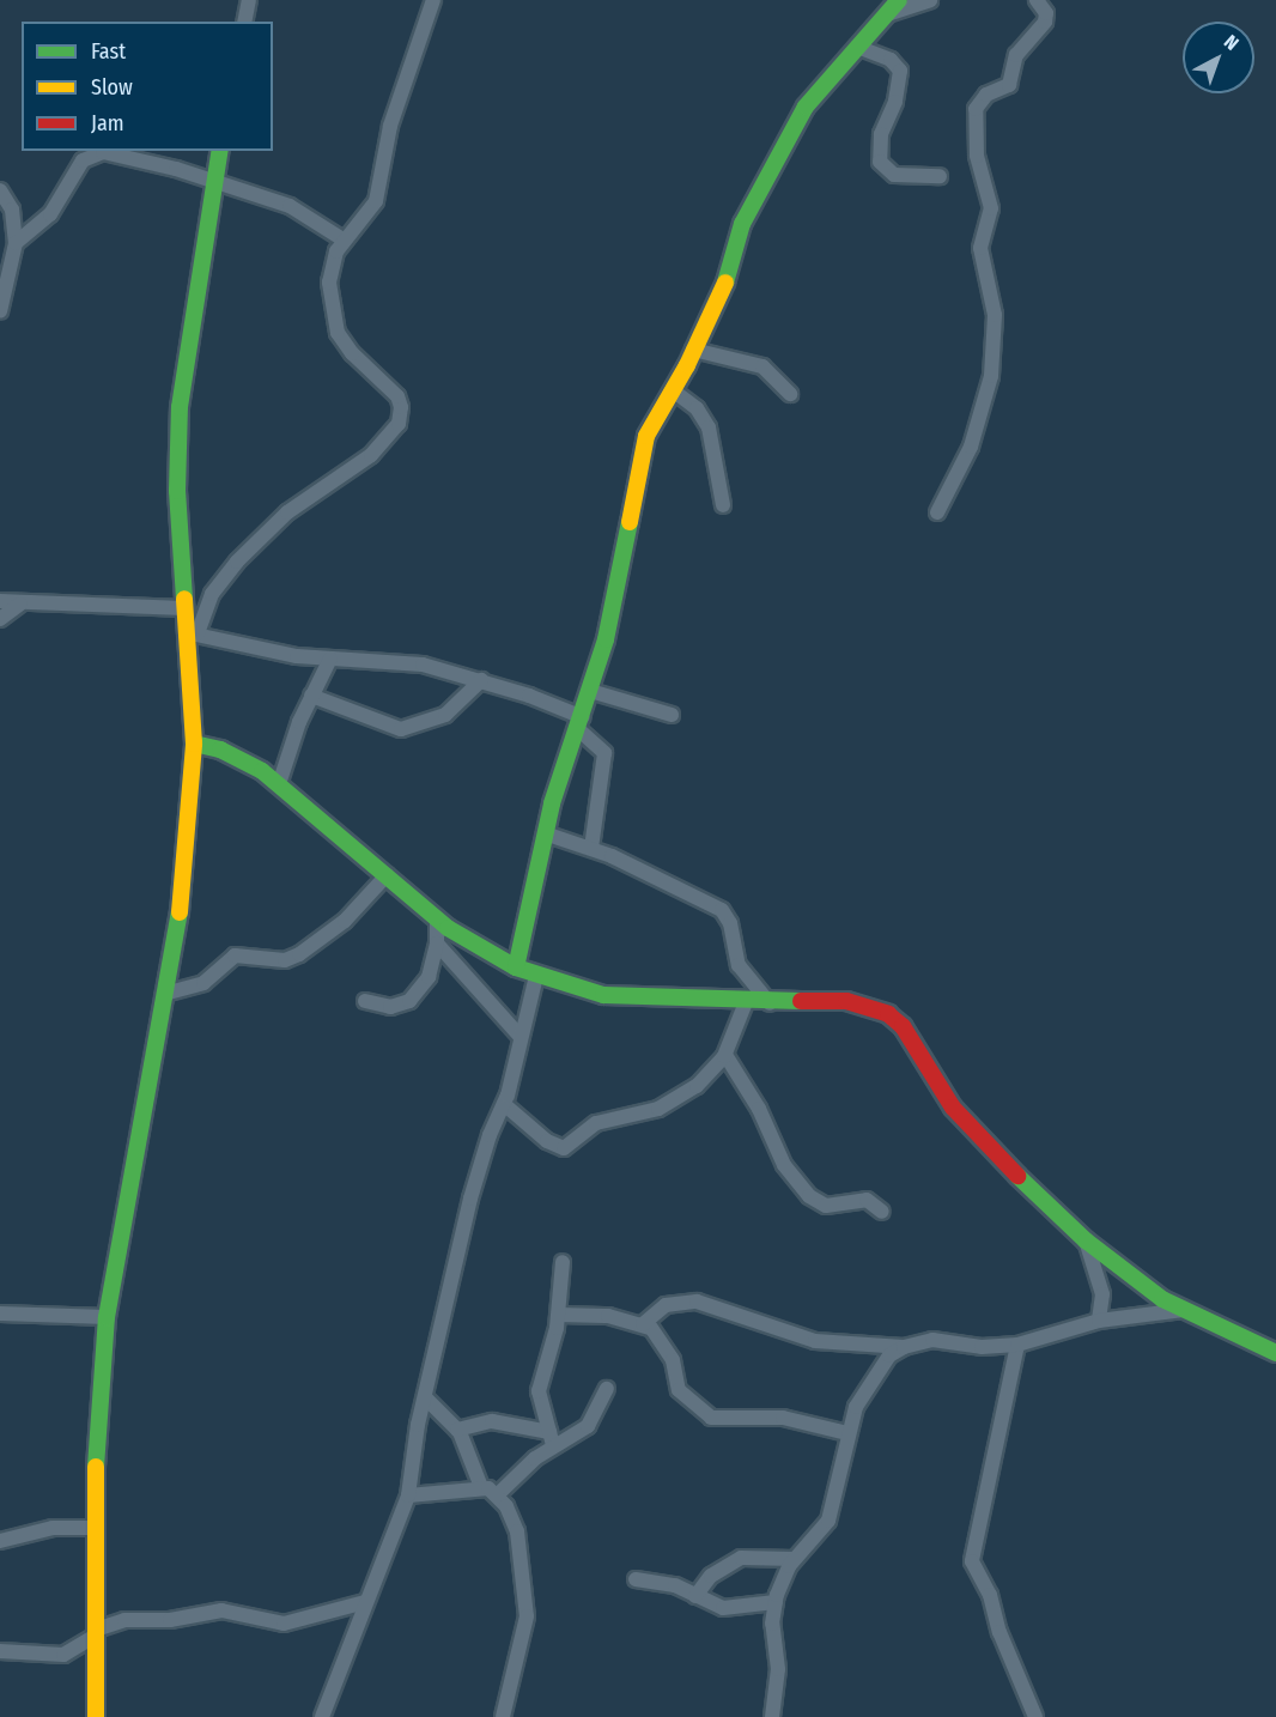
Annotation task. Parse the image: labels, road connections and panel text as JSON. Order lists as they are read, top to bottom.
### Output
{
  "legend": ["Fast", "Slow", "Jam"],
  "north": "top right"
}
